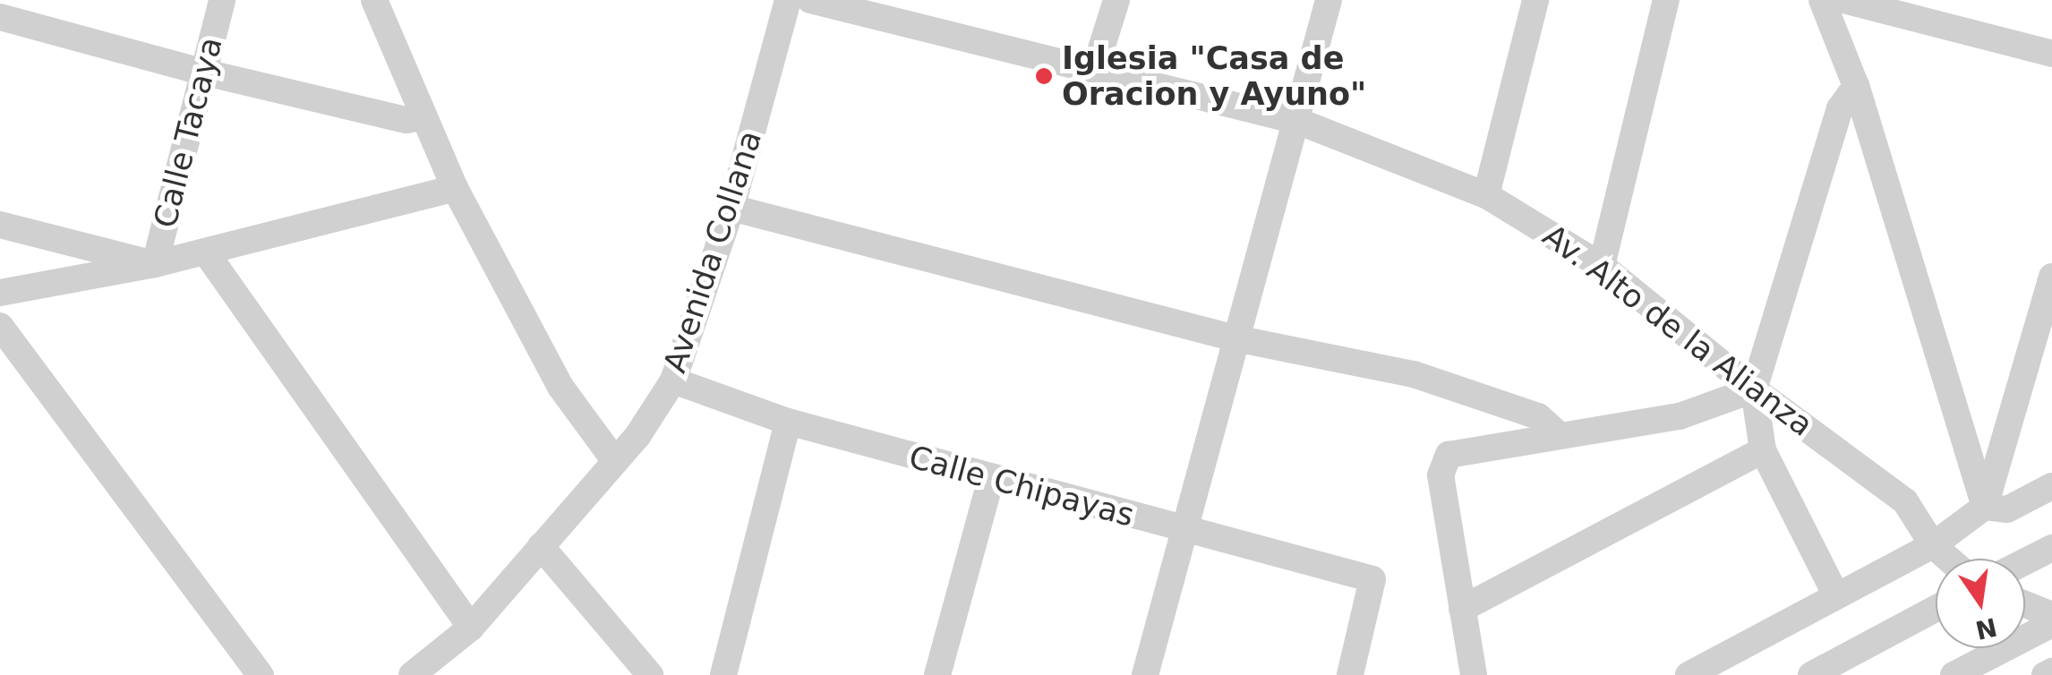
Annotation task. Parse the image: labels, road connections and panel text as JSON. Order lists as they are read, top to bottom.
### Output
{
  "streets": {
    "street": [
      "Calle Tacaya",
      "Avenida Collana",
      "Av. Alto de la Alianza",
      "Calle Chipayas"
    ]
  },
  "crossings": [
    ["Avenida Collana", "Calle Chipayas"]
  ],
  "places": ["Iglesia \"Casa de Oracion y Ayuno\""],
  "north": "bottom"
}
